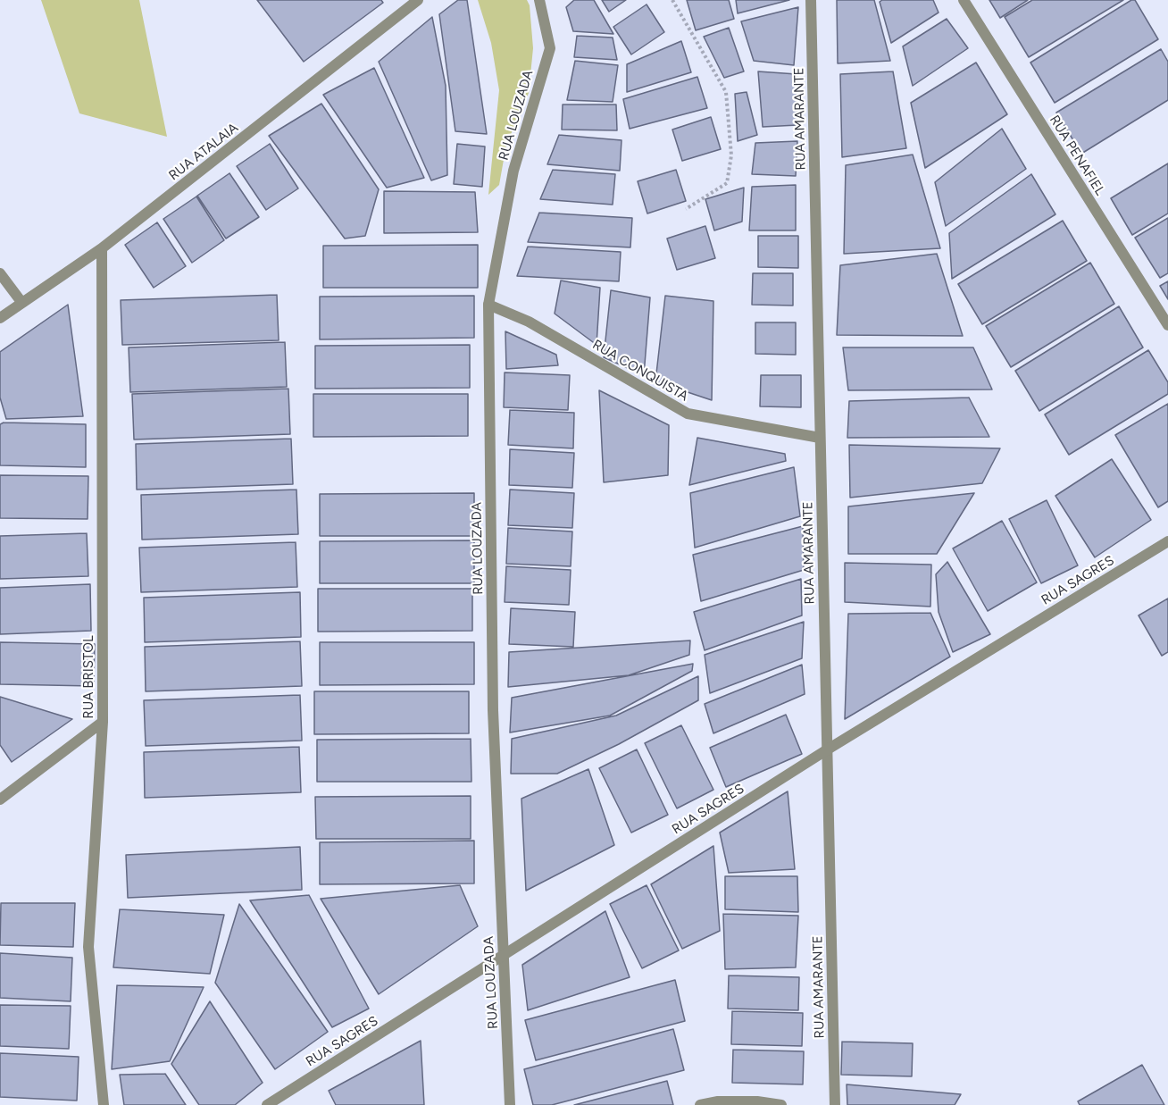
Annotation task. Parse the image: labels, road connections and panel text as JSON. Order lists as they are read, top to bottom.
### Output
{
  "streets": {
    "street": [
      "RUA LOUZADA",
      "RUA AMARANTE",
      "RUA ATALAIA",
      "RUA PENAFIEL",
      "RUA CONQUISTA",
      "RUA SAGRES",
      "RUA BRISTOL"
    ]
  },
  "crossings": [
    ["RUA LOUZADA", "RUA CONQUISTA"],
    ["RUA LOUZADA", "RUA SAGRES"],
    ["RUA AMARANTE", "RUA CONQUISTA"],
    ["RUA AMARANTE", "RUA SAGRES"],
    ["RUA ATALAIA", "RUA BRISTOL"]
  ]
}
